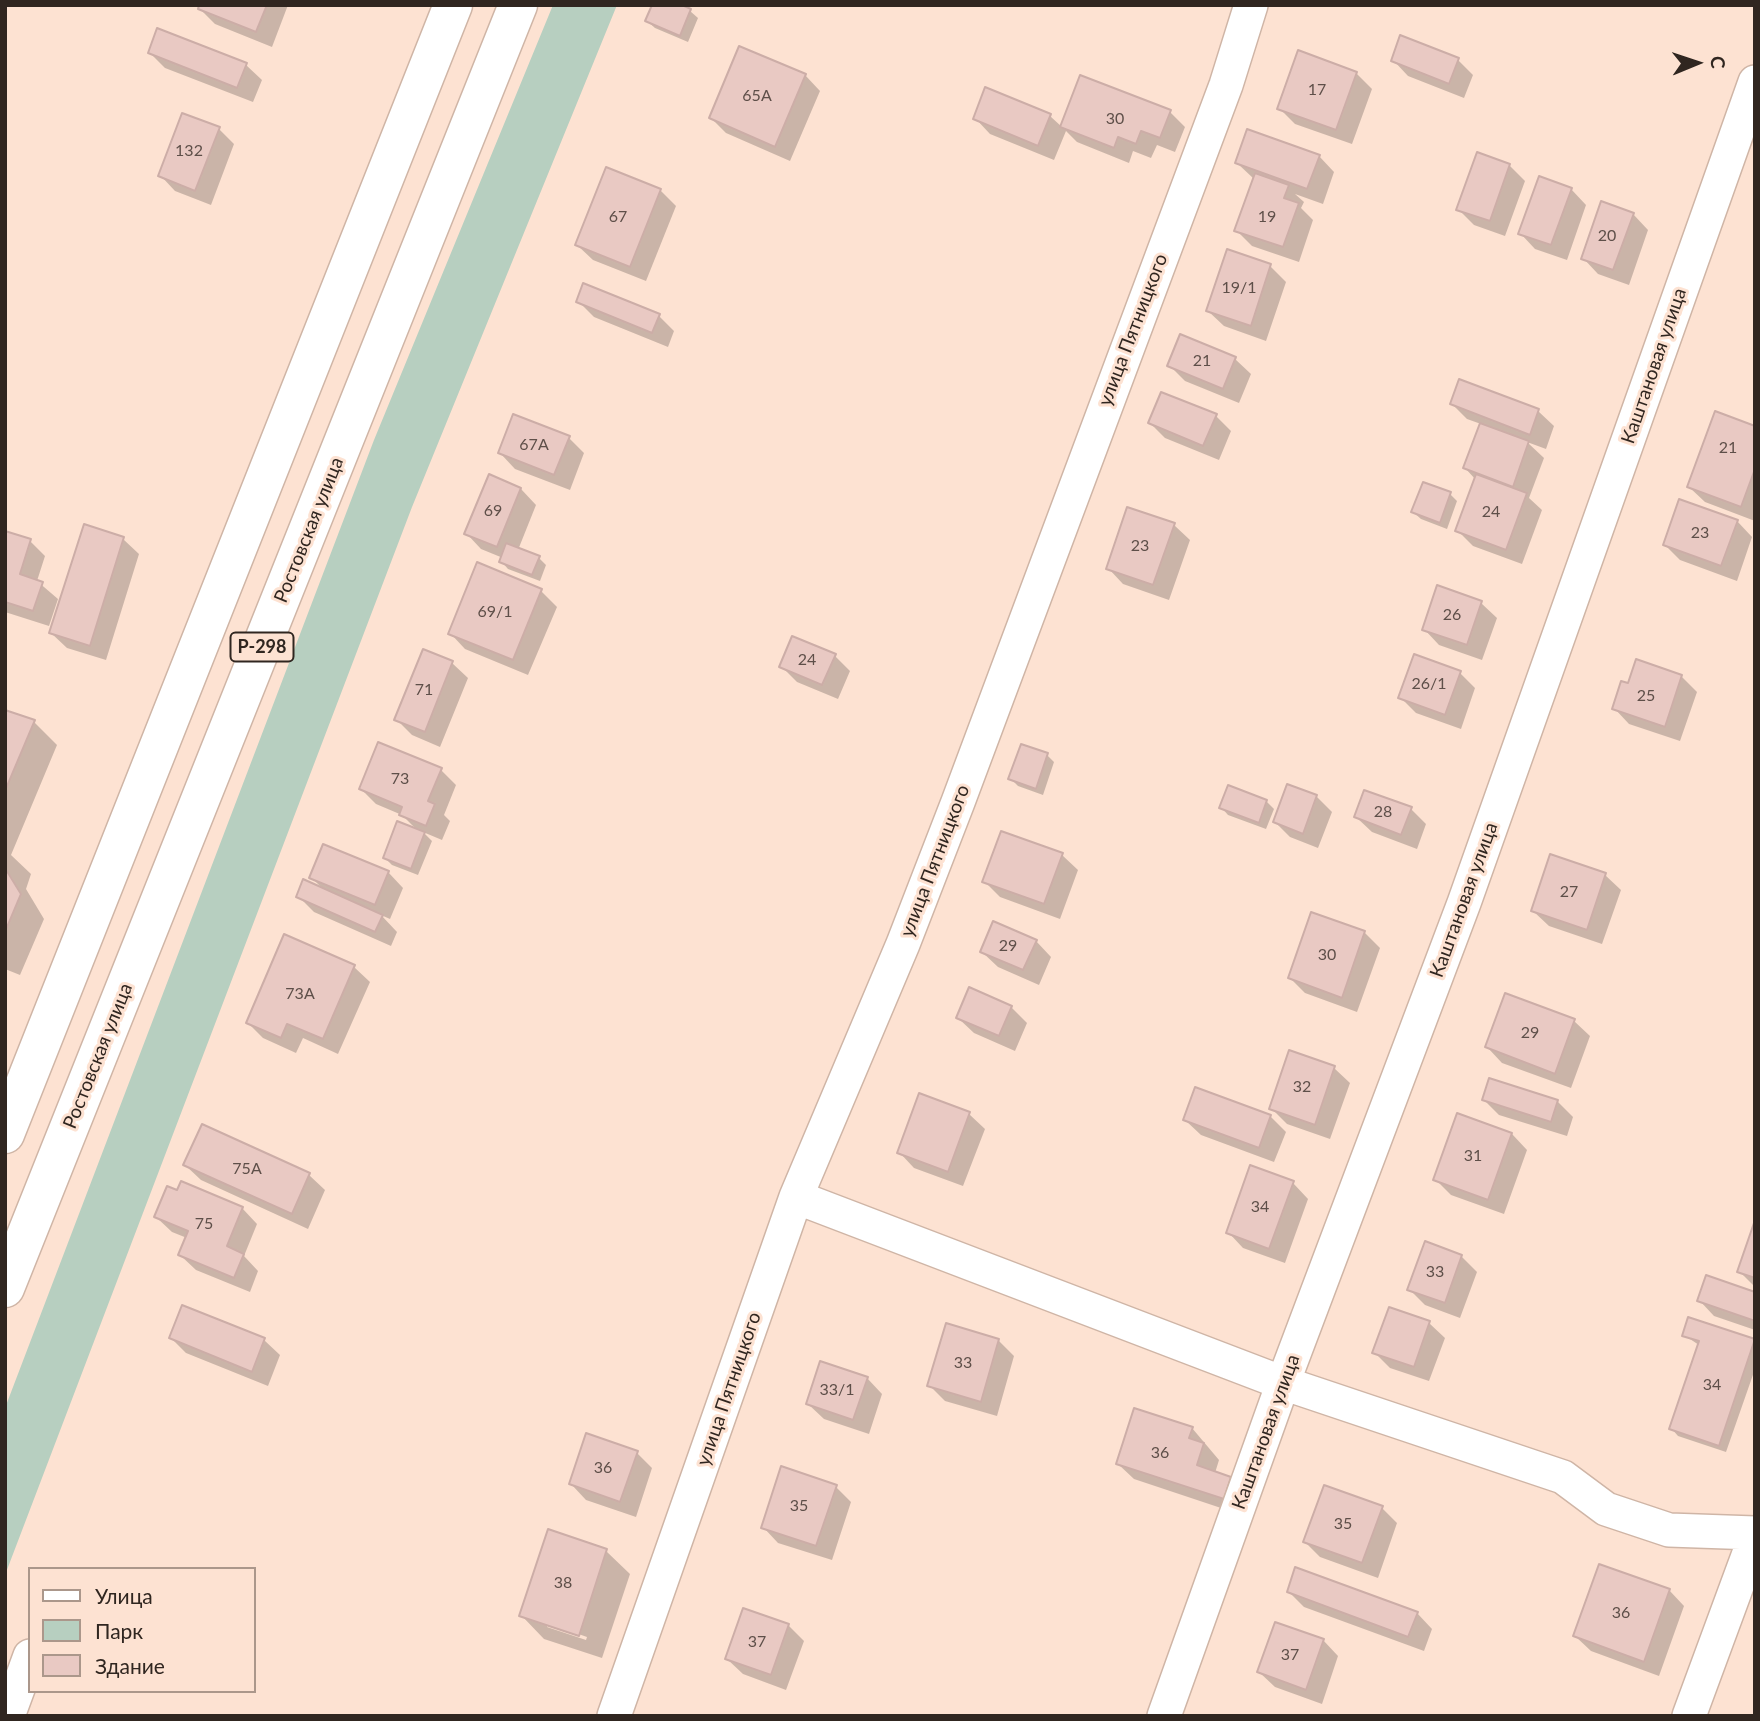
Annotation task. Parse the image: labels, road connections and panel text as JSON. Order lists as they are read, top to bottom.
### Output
{
  "streets": {
    "highway": ["Ростовская улица", "Р-298"],
    "street": ["улица Пятницкого", "Каштановая улица"]
  },
  "house_numbers": [
    "17",
    "65А",
    "30",
    "132",
    "67",
    "19",
    "20",
    "19/1",
    "21",
    "67А",
    "21",
    "69",
    "24",
    "23",
    "23",
    "69/1",
    "26",
    "24",
    "26/1",
    "71",
    "25",
    "73",
    "28",
    "27",
    "29",
    "30",
    "73А",
    "29",
    "32",
    "31",
    "75А",
    "34",
    "75",
    "33",
    "33",
    "34",
    "33/1",
    "36",
    "36",
    "35",
    "35",
    "38",
    "36",
    "37",
    "37"
  ],
  "legend": ["Улица", "Парк", "Здание"],
  "north": "right"
}
